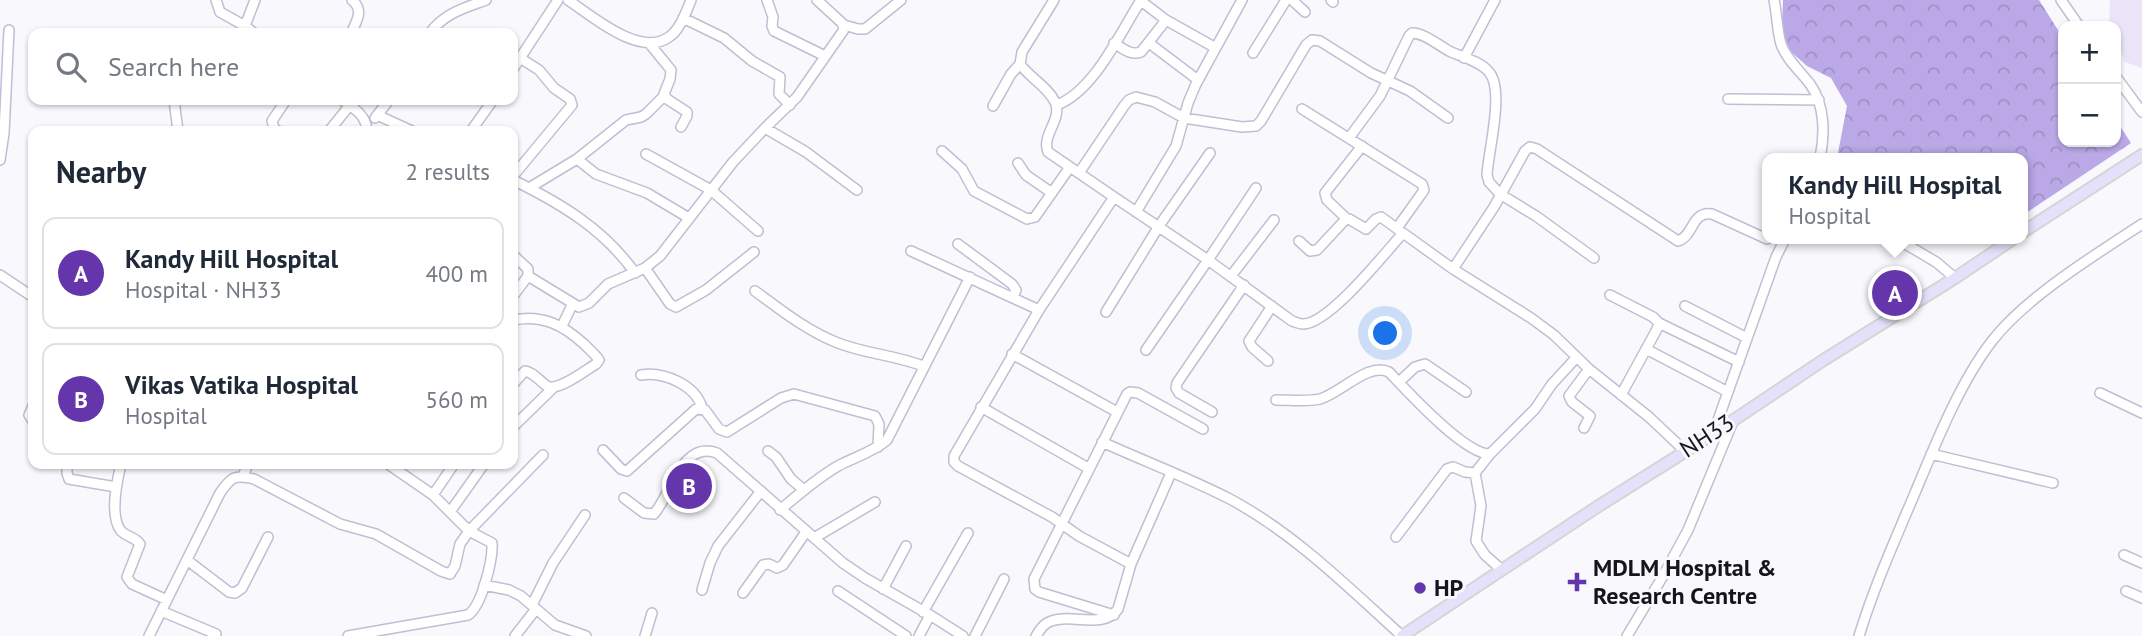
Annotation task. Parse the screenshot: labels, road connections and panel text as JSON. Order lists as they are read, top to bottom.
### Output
{
  "streets": {
    "main road": ["NH33"]
  },
  "places": {
    "health": ["MDLM Hospital & Research Centre"],
    "other": ["HP"]
  },
  "page": {
    "map_buttons": ["+", "−"],
    "search": "Search here",
    "heading": ["Nearby", "2 results"],
    "popup": ["Kandy Hill Hospital", "Hospital"],
    "list": [
      {
        "mark": "A",
        "name": "Kandy Hill Hospital",
        "note": "Hospital · NH33",
        "value": "400 m"
      },
      {
        "mark": "B",
        "name": "Vikas Vatika Hospital",
        "note": "Hospital",
        "value": "560 m"
      }
    ],
    "pins": ["A", "B"]
  }
}
